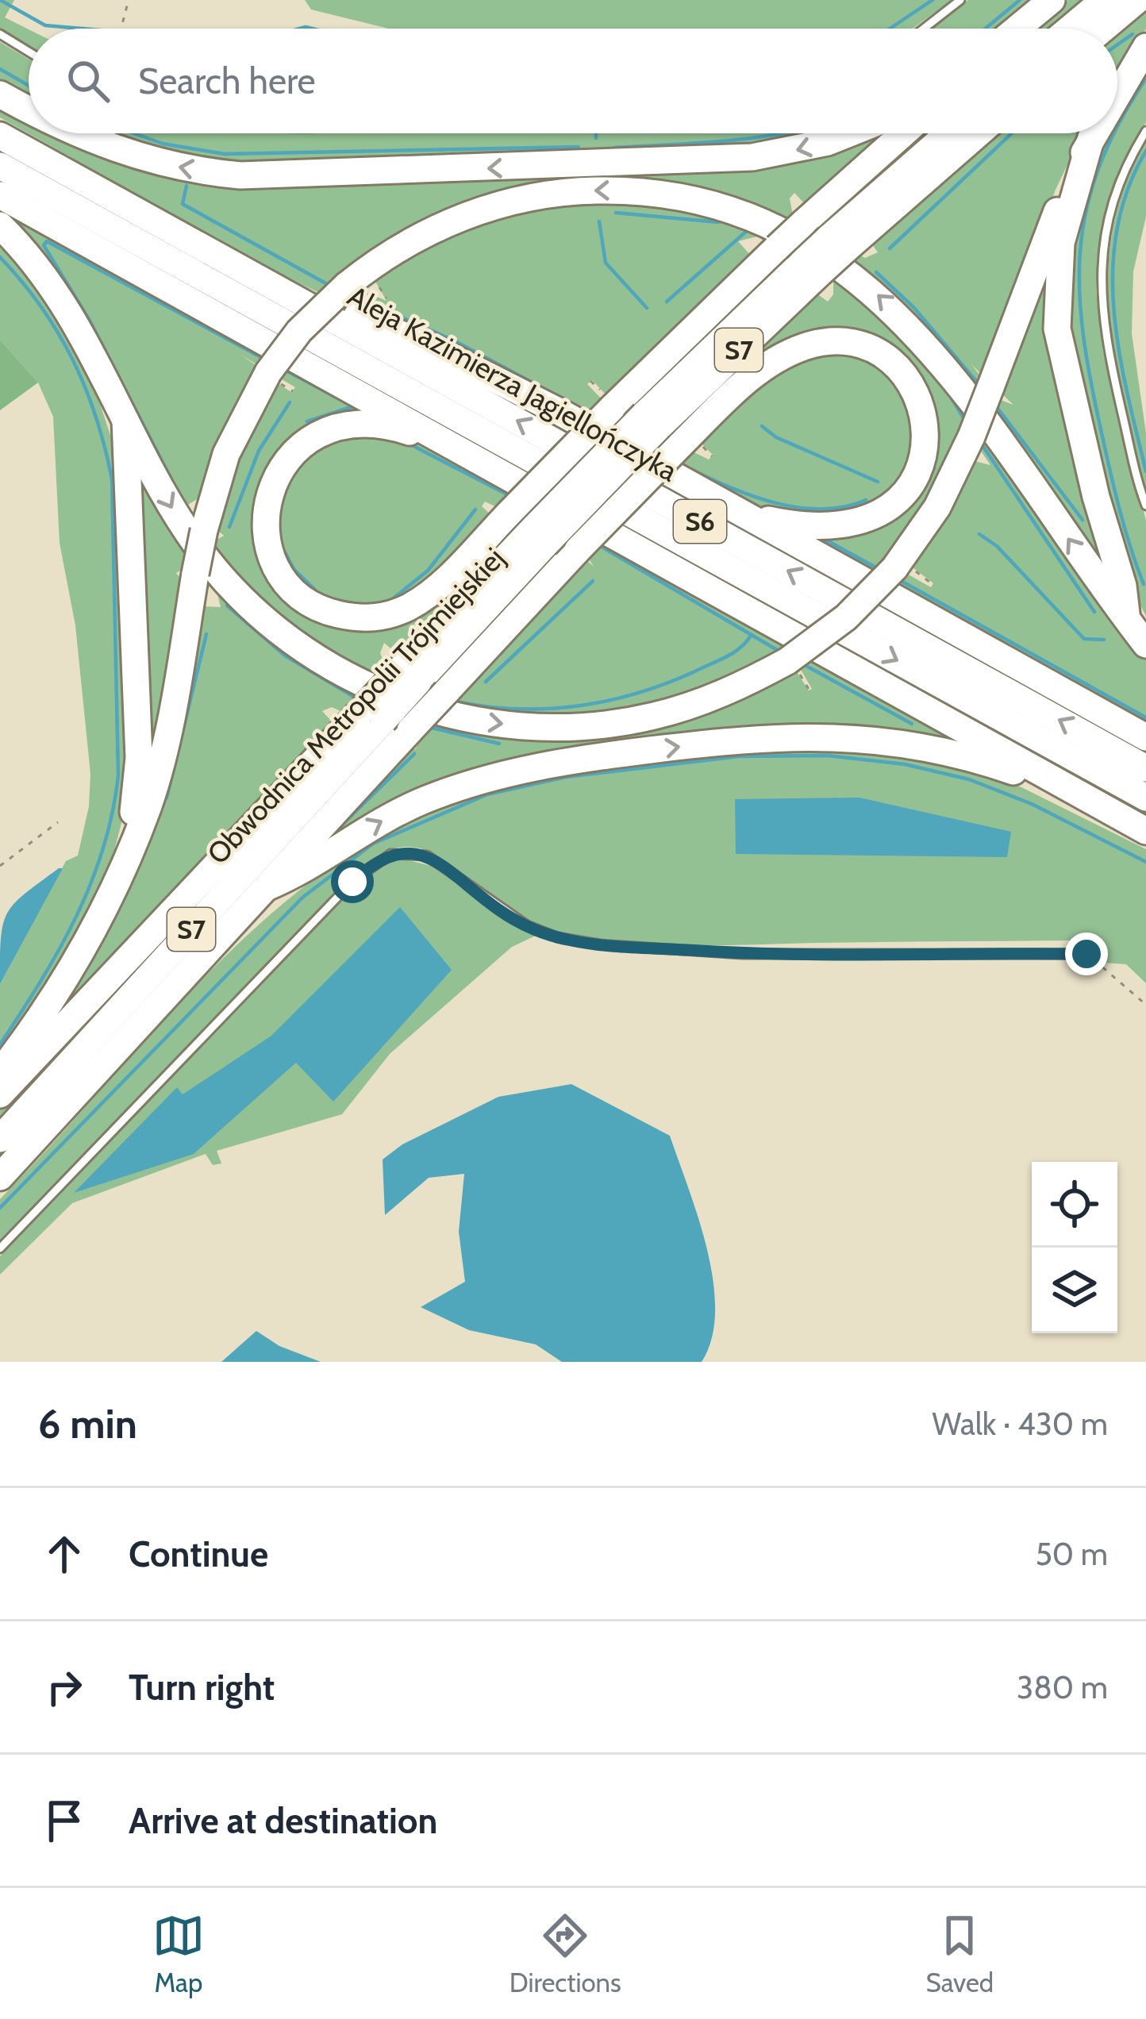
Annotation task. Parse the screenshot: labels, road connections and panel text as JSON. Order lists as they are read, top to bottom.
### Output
{
  "streets": {
    "highway": [
      "S7",
      "Aleja Kazimierza Jagiellończyka",
      "S6",
      "Obwodnica Metropolii Trójmiejskiej"
    ]
  },
  "crossings": [
    ["S7", "Obwodnica Metropolii Trójmiejskiej"]
  ],
  "page": {
    "search": "Search here",
    "heading": ["6 min", "Walk · 430 m"],
    "list": [
      ["Continue", "50 m"],
      ["Turn right", "380 m"],
      "Arrive at destination"
    ],
    "nav": ["Map", "Directions", "Saved"]
  }
}
